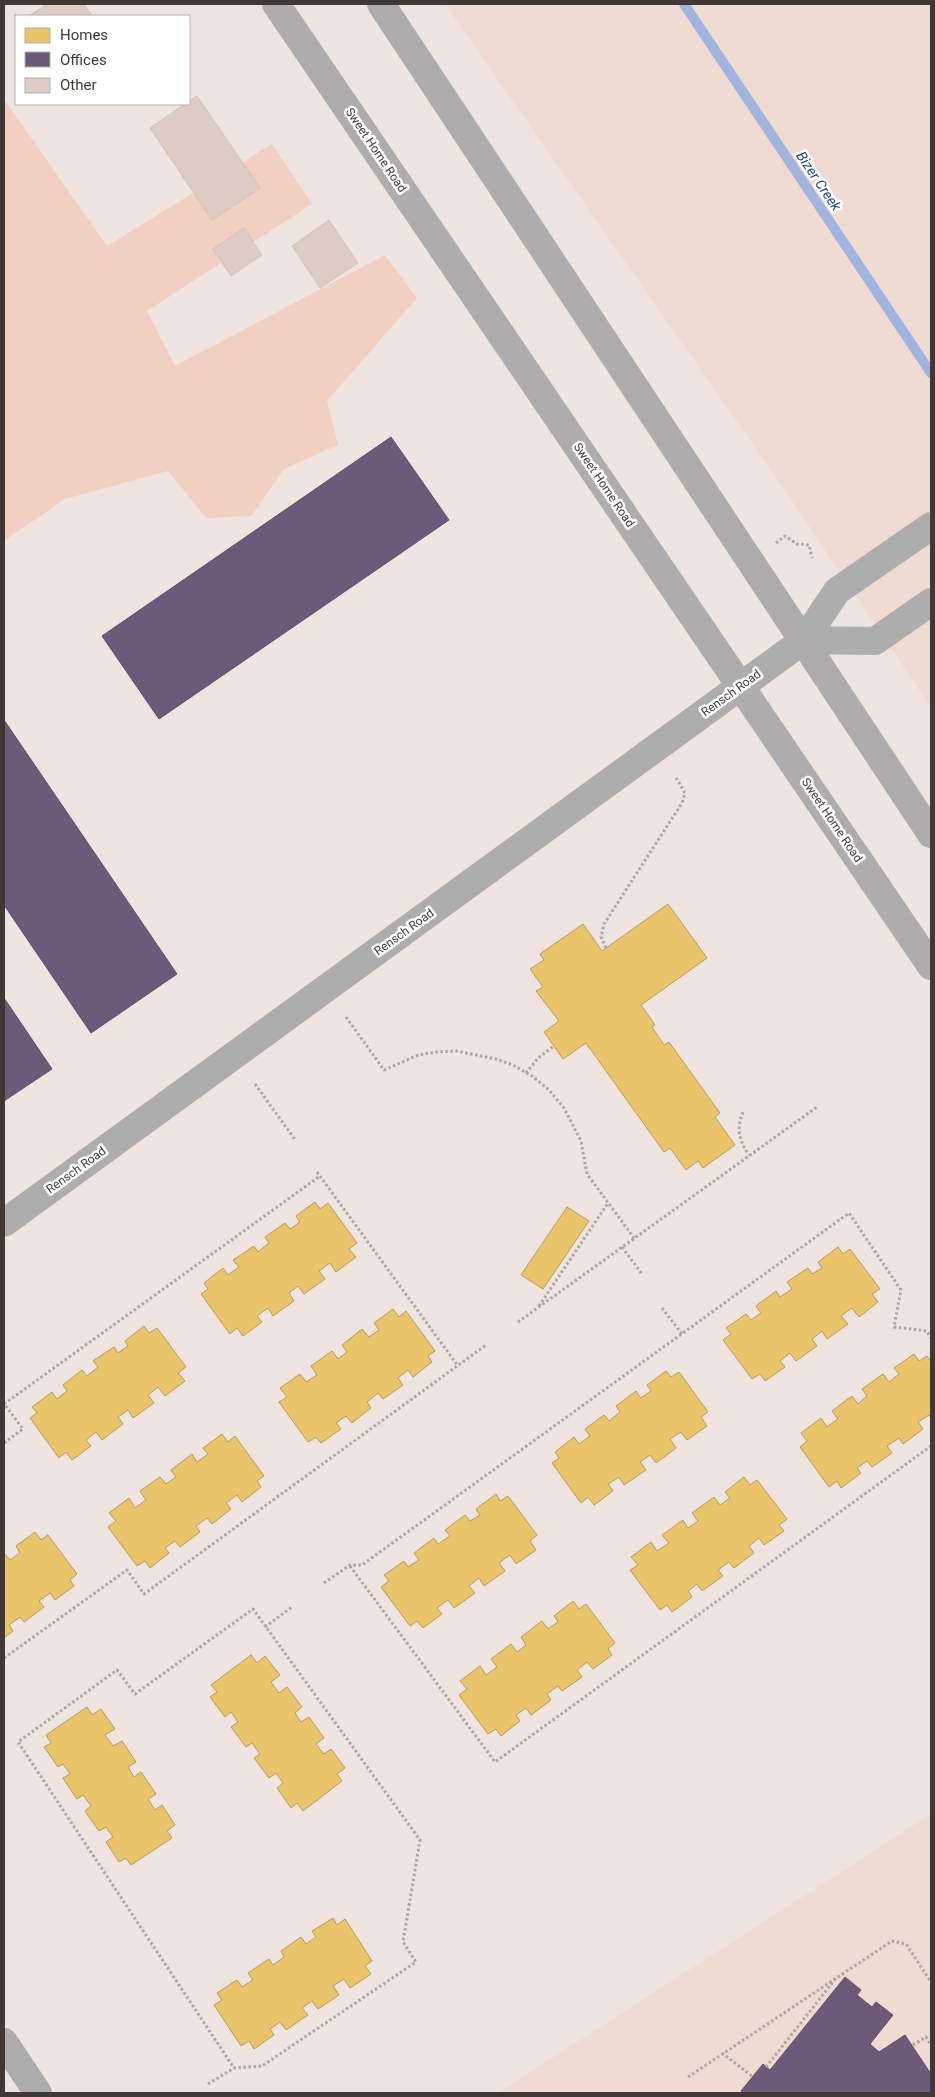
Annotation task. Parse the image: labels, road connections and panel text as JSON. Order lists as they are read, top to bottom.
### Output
{
  "streets": {
    "main road": ["Sweet Home Road"],
    "street": ["Rensch Road"]
  },
  "crossings": [
    ["Sweet Home Road", "Rensch Road"]
  ],
  "water": ["Bizer Creek"],
  "legend": ["Homes", "Offices", "Other"]
}
